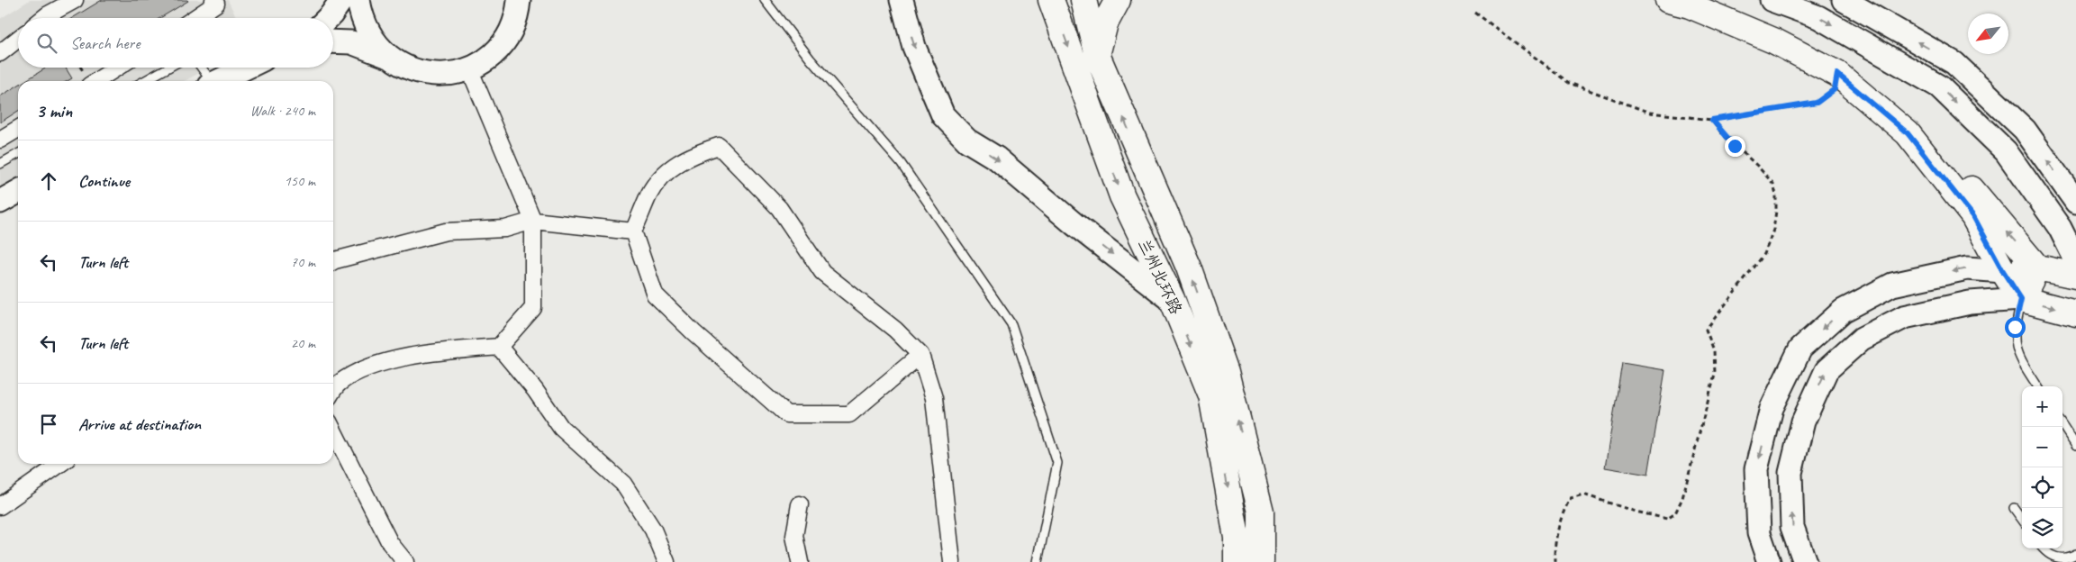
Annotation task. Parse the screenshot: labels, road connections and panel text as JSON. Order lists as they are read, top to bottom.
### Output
{
  "streets": {
    "main road": ["兰州北环路"]
  },
  "north": "bottom left",
  "page": {
    "search": "Search here",
    "heading": ["3 min", "Walk · 240 m"],
    "list": [
      ["Continue", "150 m"],
      ["Turn left", "70 m"],
      ["Turn left", "20 m"],
      "Arrive at destination"
    ],
    "map_buttons": ["+", "−"]
  }
}
